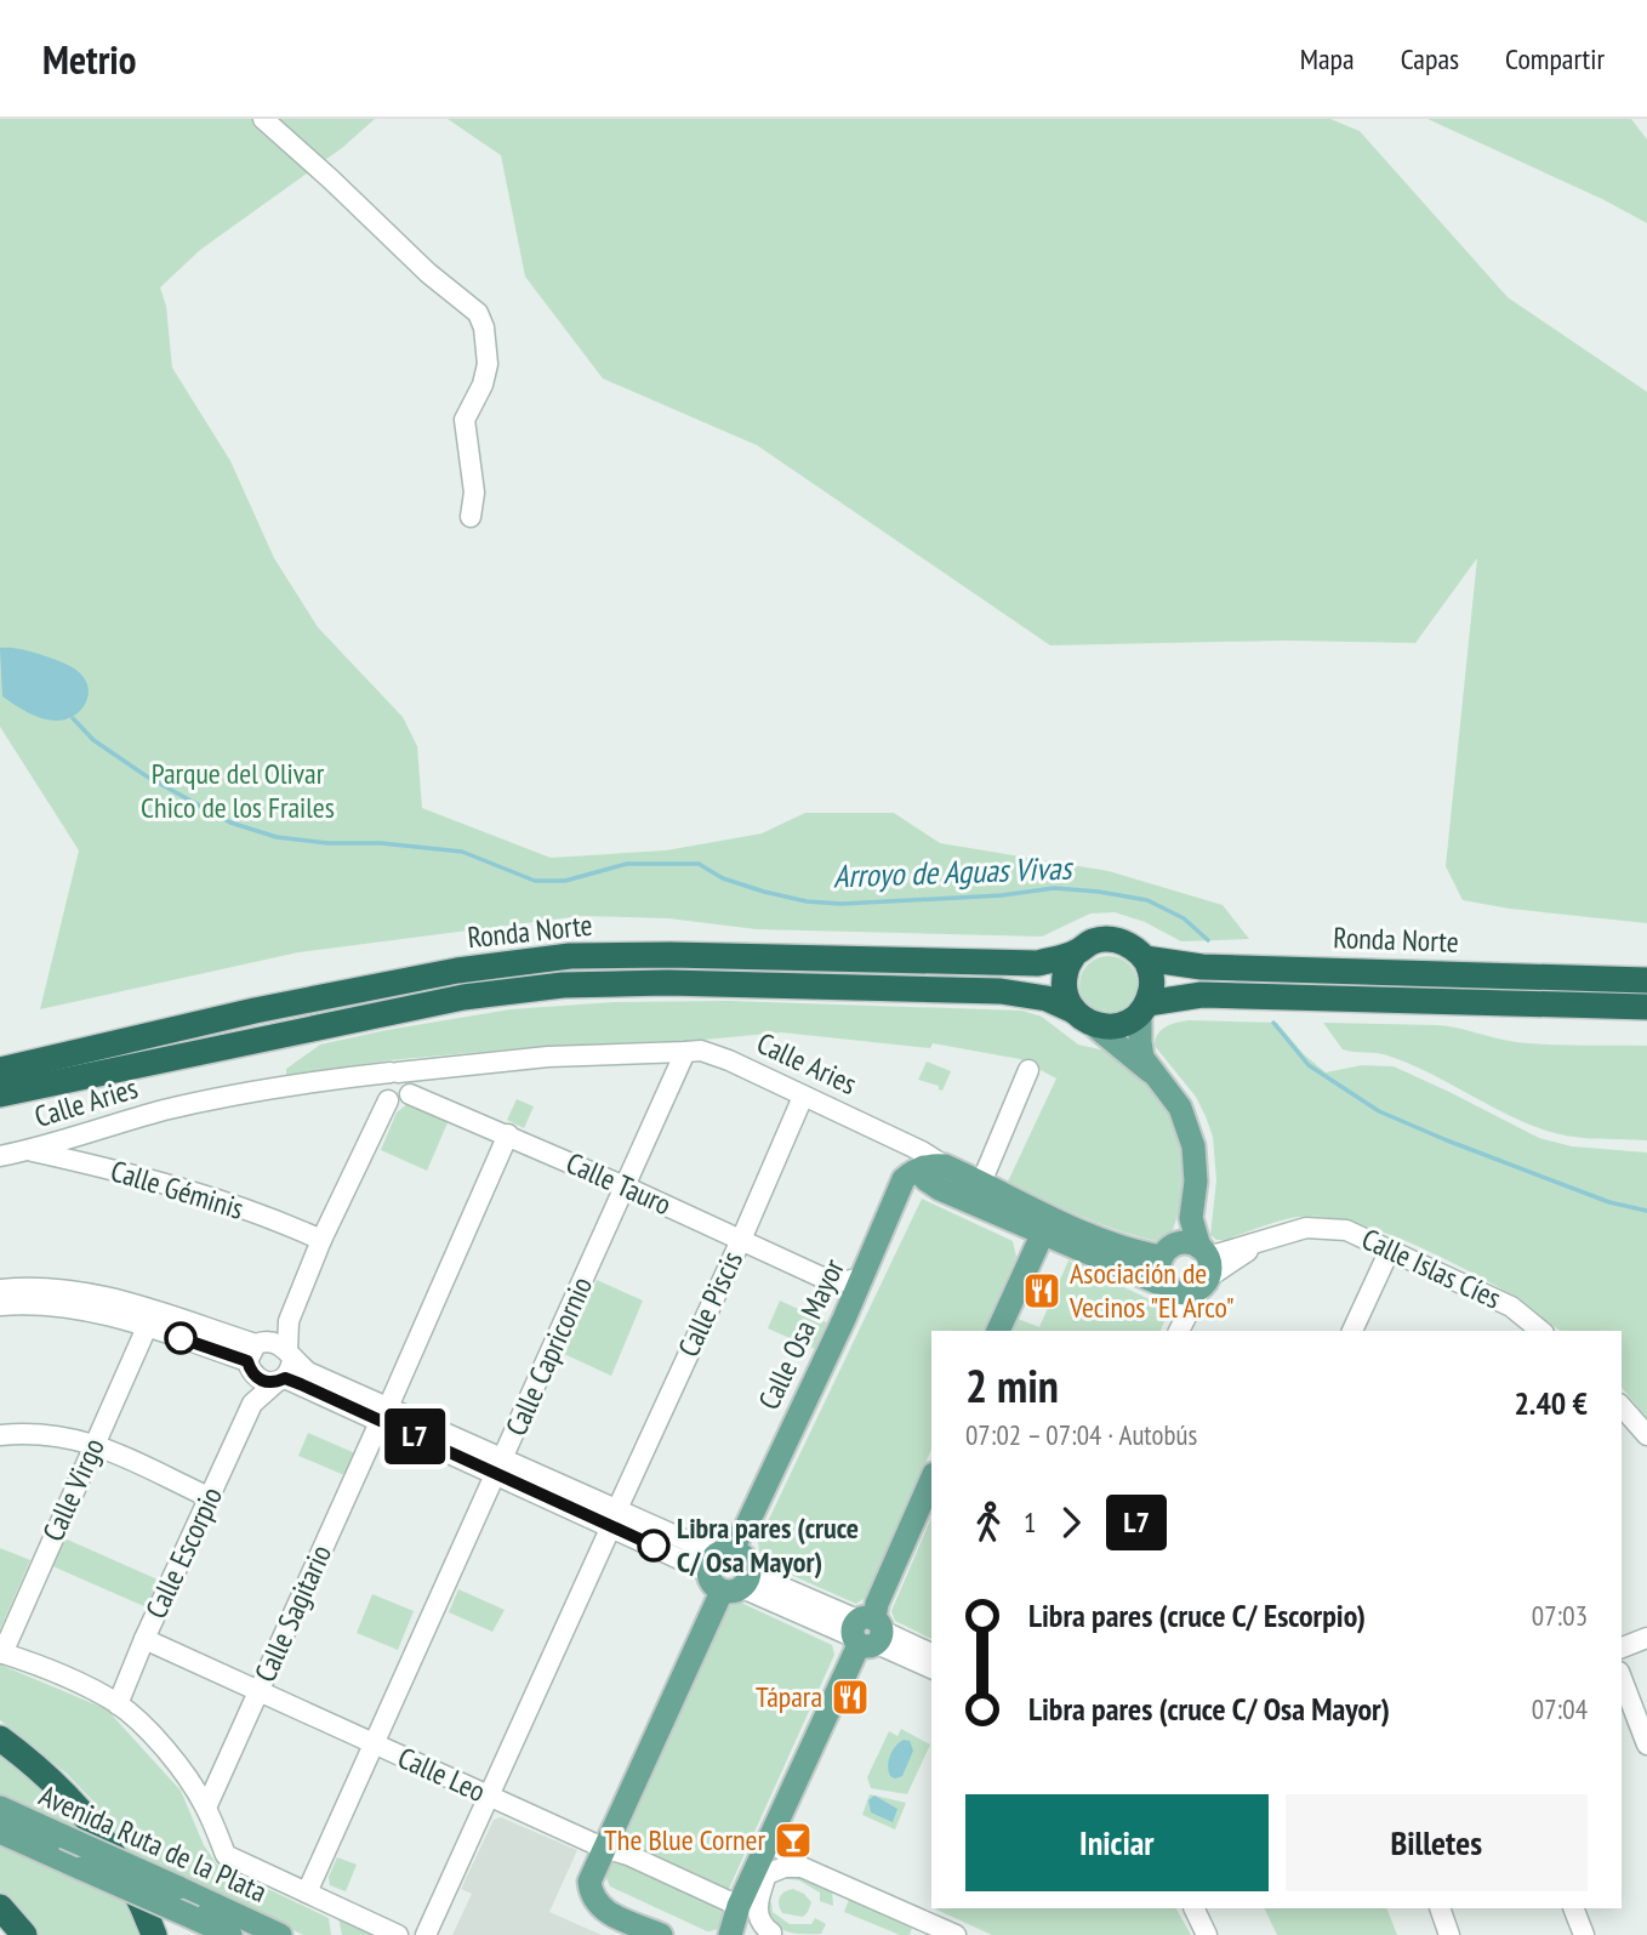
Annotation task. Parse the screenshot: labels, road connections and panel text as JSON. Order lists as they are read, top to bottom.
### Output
{
  "streets": {
    "highway": ["Ronda Norte"],
    "main road": ["Calle Aries", "Calle Osa Mayor", "Avenida Ruta de la Plata"],
    "street": [
      "Calle Tauro",
      "Calle Géminis",
      "Calle Islas Cíes",
      "Calle Piscis",
      "Calle Capricornio",
      "Calle Virgo",
      "Calle Escorpio",
      "Calle Sagitario",
      "Calle Leo"
    ]
  },
  "crossings": [
    ["Calle Aries", "Calle Tauro"],
    ["Calle Aries", "Calle Géminis"],
    ["Calle Aries", "Calle Piscis"],
    ["Calle Aries", "Calle Osa Mayor"],
    ["Calle Aries", "Calle Capricornio"],
    ["Calle Tauro", "Calle Piscis"],
    ["Calle Tauro", "Calle Osa Mayor"],
    ["Calle Tauro", "Calle Capricornio"],
    ["Calle Tauro", "Calle Sagitario"],
    ["Calle Piscis", "Calle Leo"],
    ["Calle Capricornio", "Calle Leo"],
    ["Calle Escorpio", "Calle Leo"],
    ["Calle Sagitario", "Calle Leo"]
  ],
  "water": ["Arroyo de Aguas Vivas"],
  "parks": ["Parque del Olivar Chico de los Frailes"],
  "places": {
    "restaurant": ["Asociación de Vecinos \"El Arco\"", "Tápara"],
    "other": ["Libra pares (cruce C/ Osa Mayor)"],
    "bar": ["The Blue Corner"]
  },
  "lines": ["bus line L7"],
  "page": {
    "header": "Metrio",
    "nav": ["Mapa", "Capas", "Compartir"],
    "on_map": "L7",
    "heading": ["2 min", "07:02 – 07:04 · Autobús", "2.40 €"],
    "legs": ["1", "L7"],
    "list": [
      {
        "name": "Libra pares (cruce C/ Escorpio)",
        "value": "07:03"
      },
      {
        "name": "Libra pares (cruce C/ Osa Mayor)",
        "value": "07:04"
      }
    ],
    "buttons": ["Iniciar", "Billetes"]
  }
}
